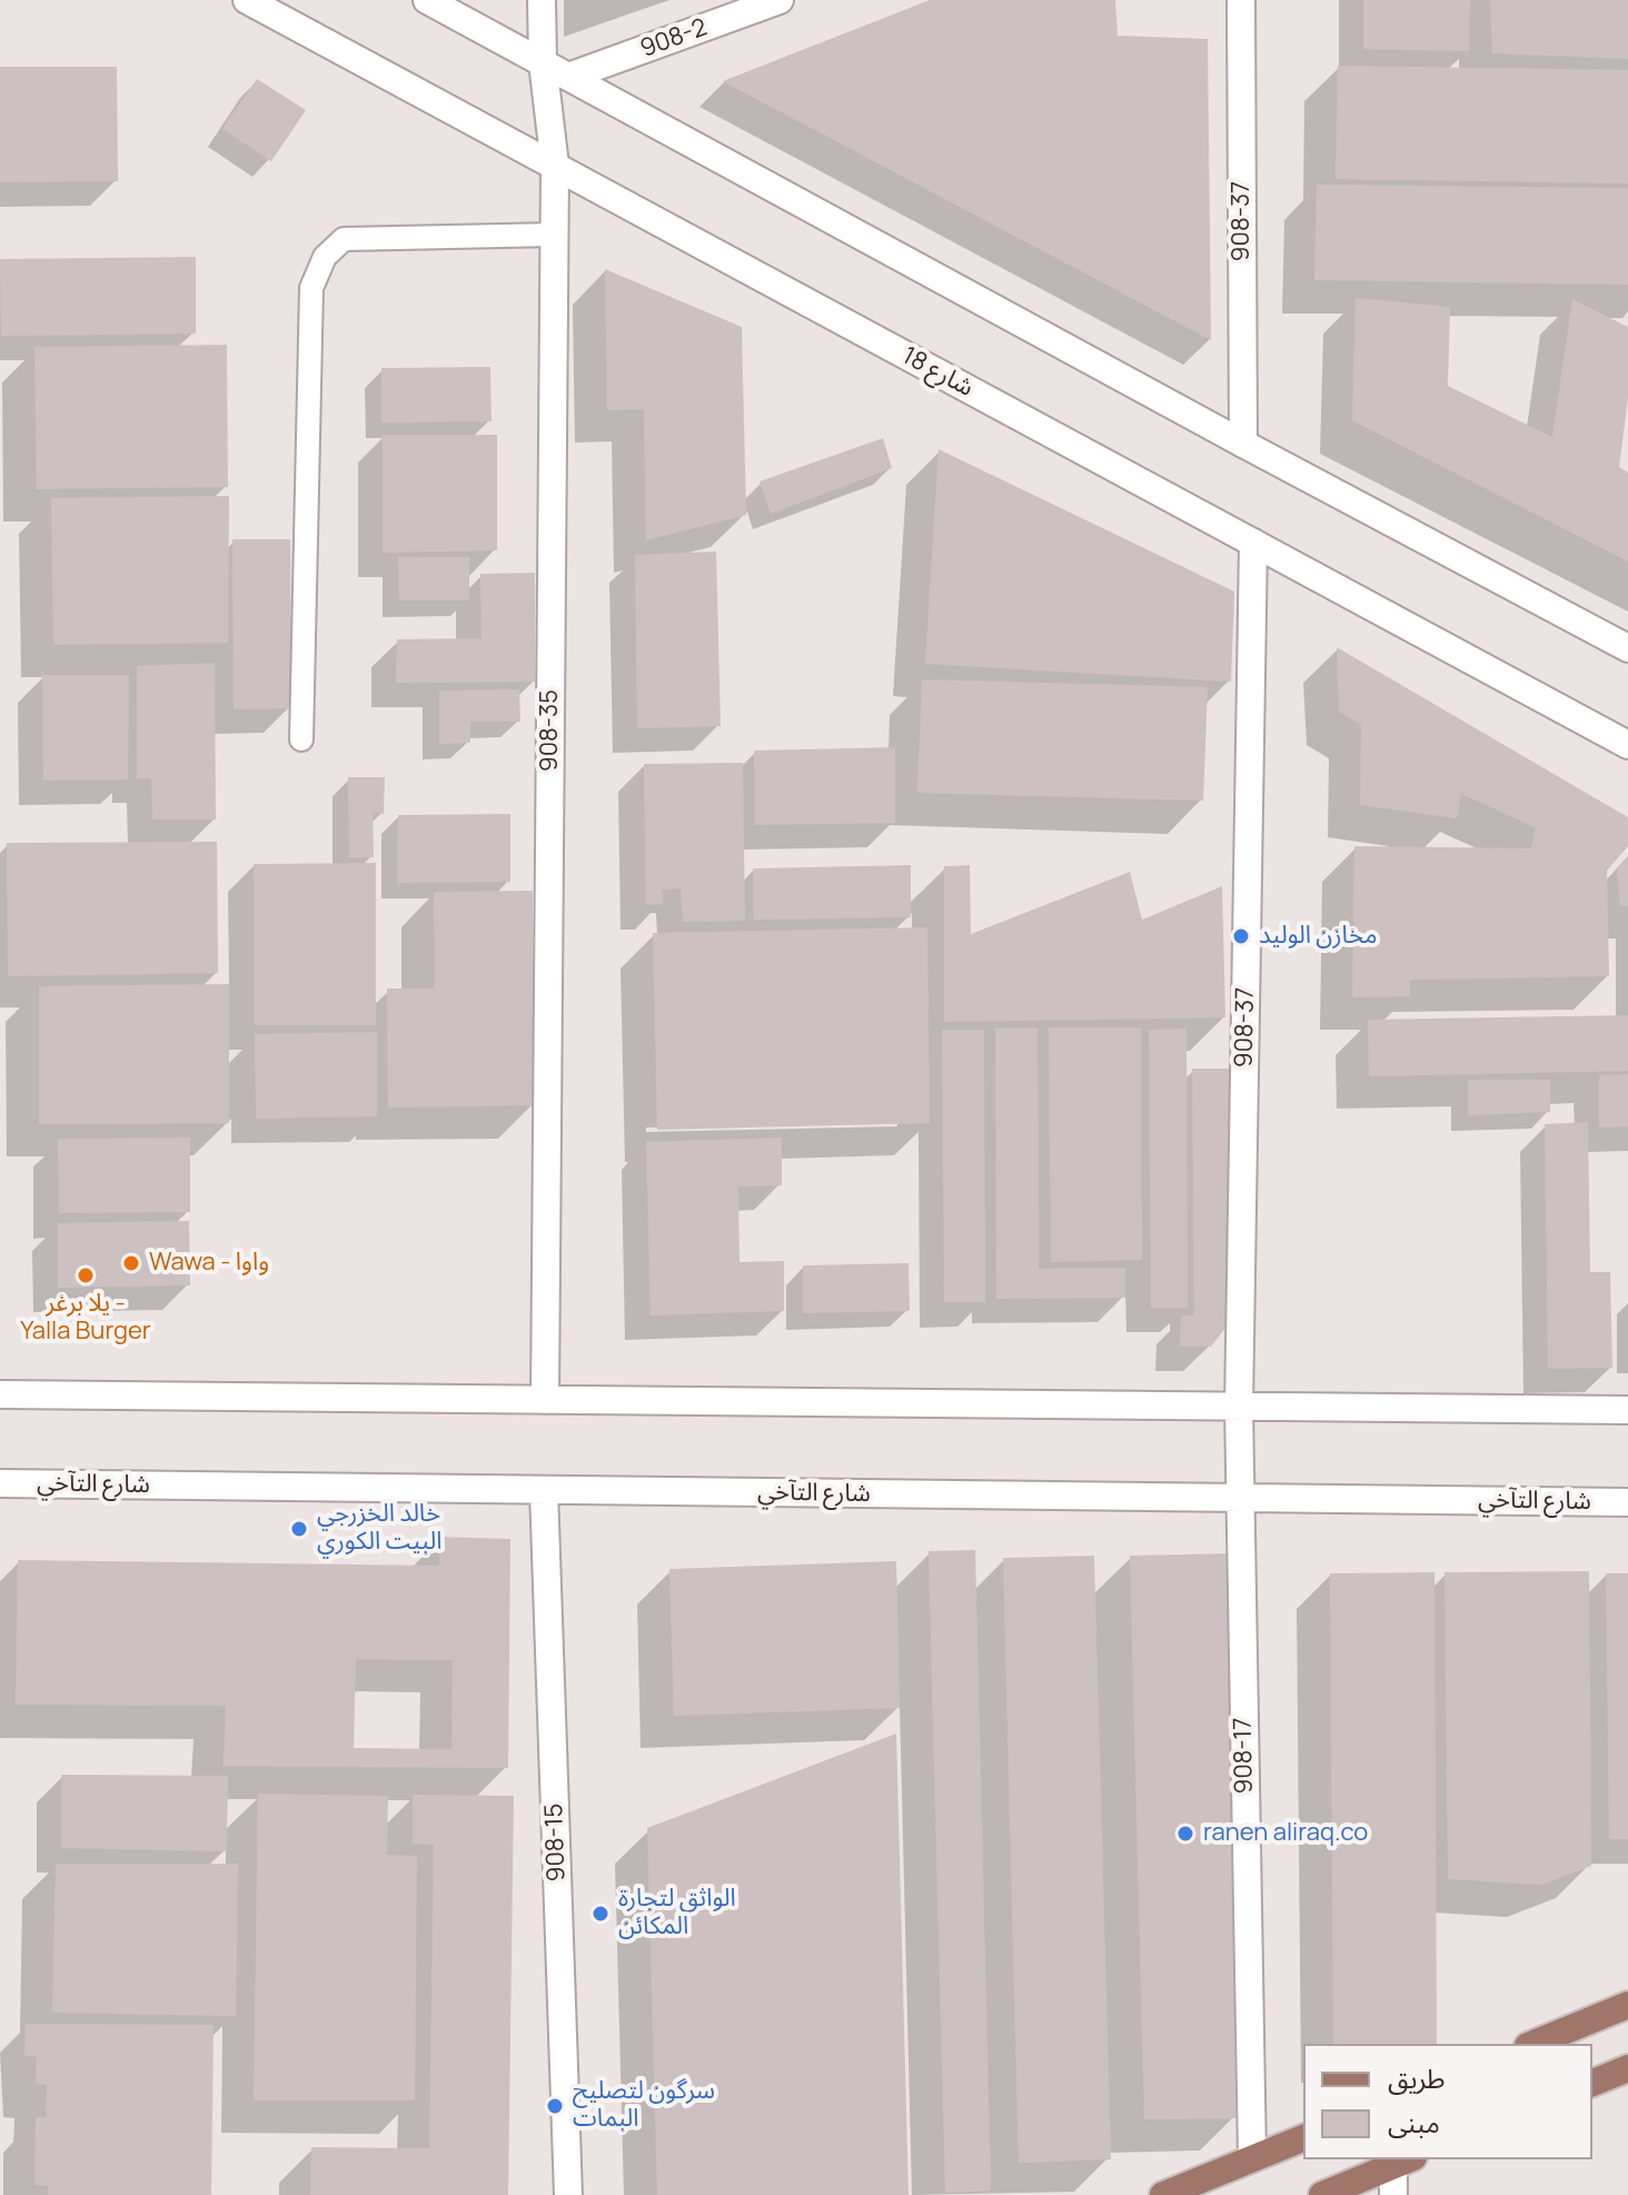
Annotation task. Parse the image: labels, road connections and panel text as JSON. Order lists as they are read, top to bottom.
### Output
{
  "streets": {
    "street": [
      "908-2",
      "908-37",
      "شارع 18",
      "908-35",
      "شارع التآخي",
      "908-17",
      "908-15"
    ]
  },
  "crossings": [
    ["908-37", "شارع 18"],
    ["908-37", "908-17"],
    ["شارع 18", "908-35"],
    ["شارع التآخي", "908-17"],
    ["شارع التآخي", "908-15"]
  ],
  "places": [
    "مخازن الوليد",
    "Wawa - واوا",
    "يلا برغر - Yalla Burger",
    "خالد الخزرجي البيت الكوري",
    "ranen aliraq.co",
    "الواثق لتجارة المكائن",
    "سرگون لتصليح البمات"
  ],
  "legend": ["طريق", "مبنى"]
}
